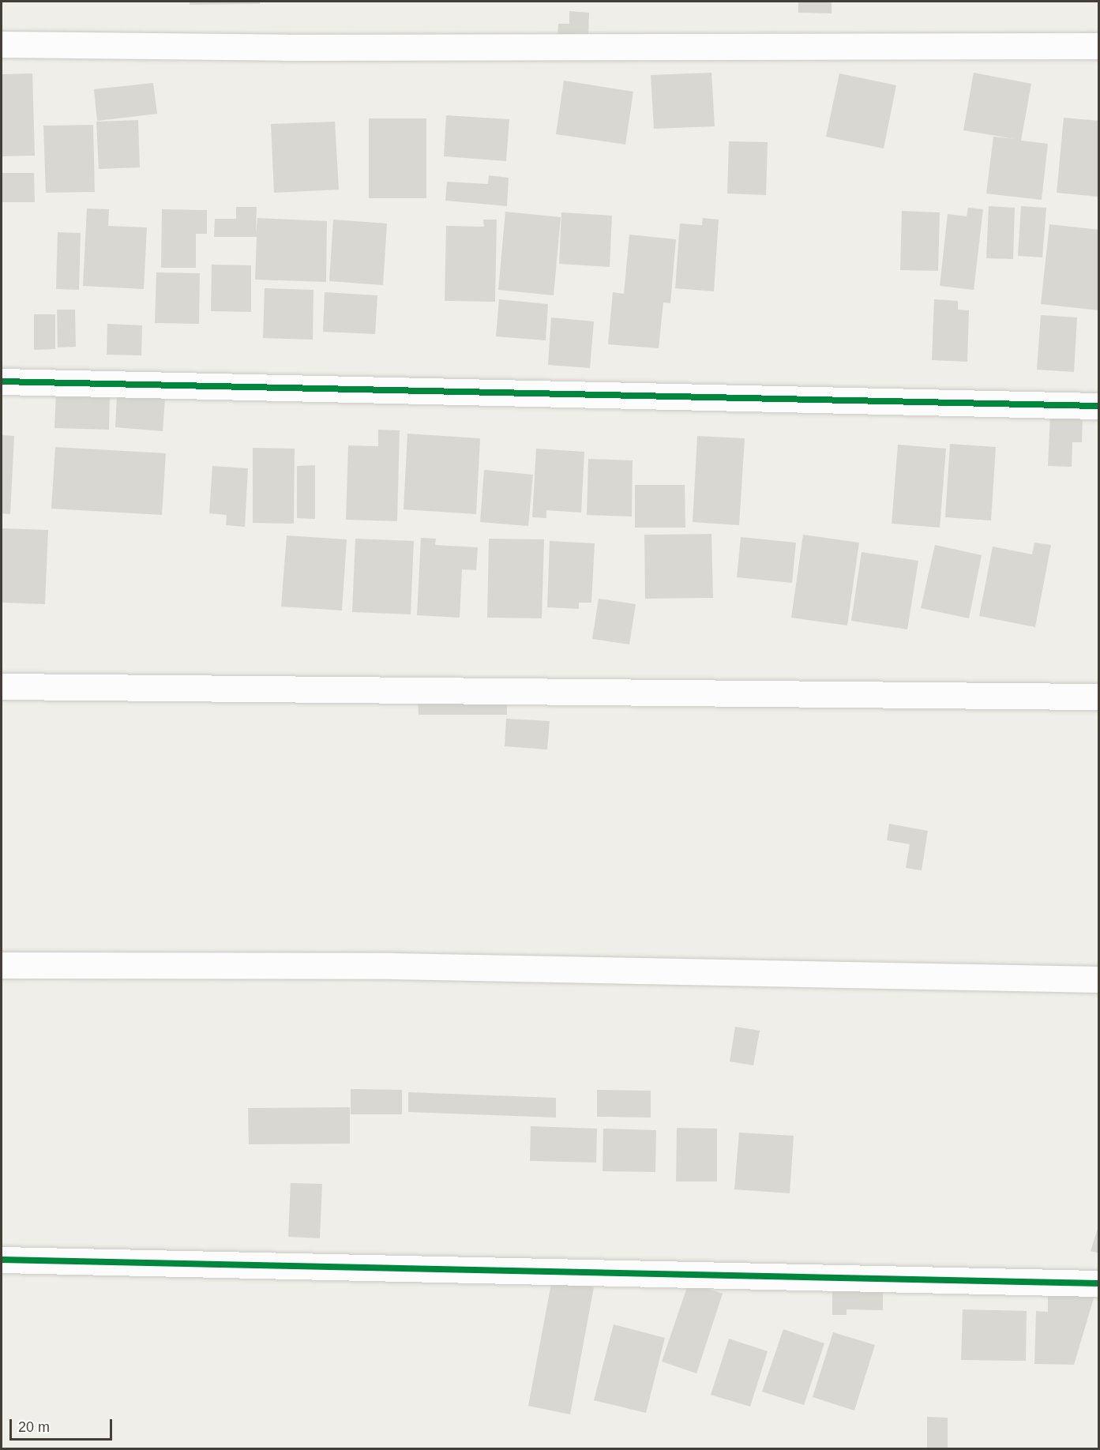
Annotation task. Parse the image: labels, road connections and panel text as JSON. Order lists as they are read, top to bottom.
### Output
{
  "scale_bar": "20 m"
}
